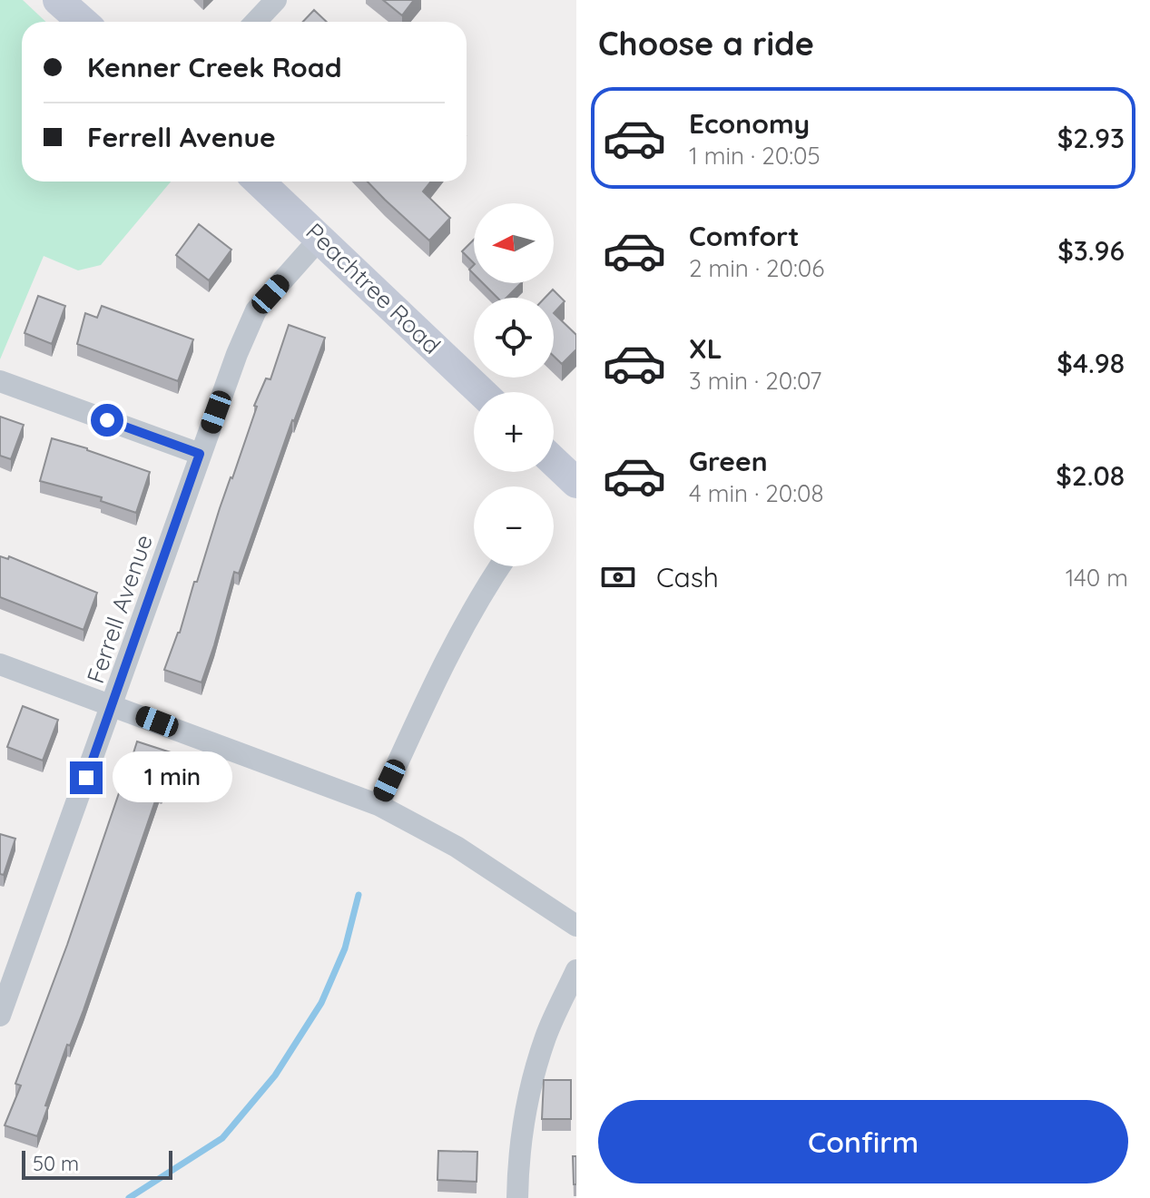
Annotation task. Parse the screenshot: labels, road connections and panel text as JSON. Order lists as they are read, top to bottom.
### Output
{
  "streets": {
    "street": ["Peachtree Road", "Ferrell Avenue"]
  },
  "crossings": [
    ["Peachtree Road", "Ferrell Avenue"]
  ],
  "scale_bar": "50 m",
  "north": "left",
  "page": {
    "heading": "Choose a ride",
    "banner": ["Kenner Creek Road", "Ferrell Avenue"],
    "list": [
      {
        "name": "Economy",
        "note": "1 min · 20:05",
        "value": "$2.93"
      },
      {
        "name": "Comfort",
        "note": "2 min · 20:06",
        "value": "$3.96"
      },
      {
        "name": "XL",
        "note": "3 min · 20:07",
        "value": "$4.98"
      },
      {
        "name": "Green",
        "note": "4 min · 20:08",
        "value": "$2.08"
      }
    ],
    "map_buttons": ["+", "−"],
    "pay": ["Cash", "140 m"],
    "bubble": "1 min",
    "buttons": "Confirm",
    "scale": "50 m"
  }
}
